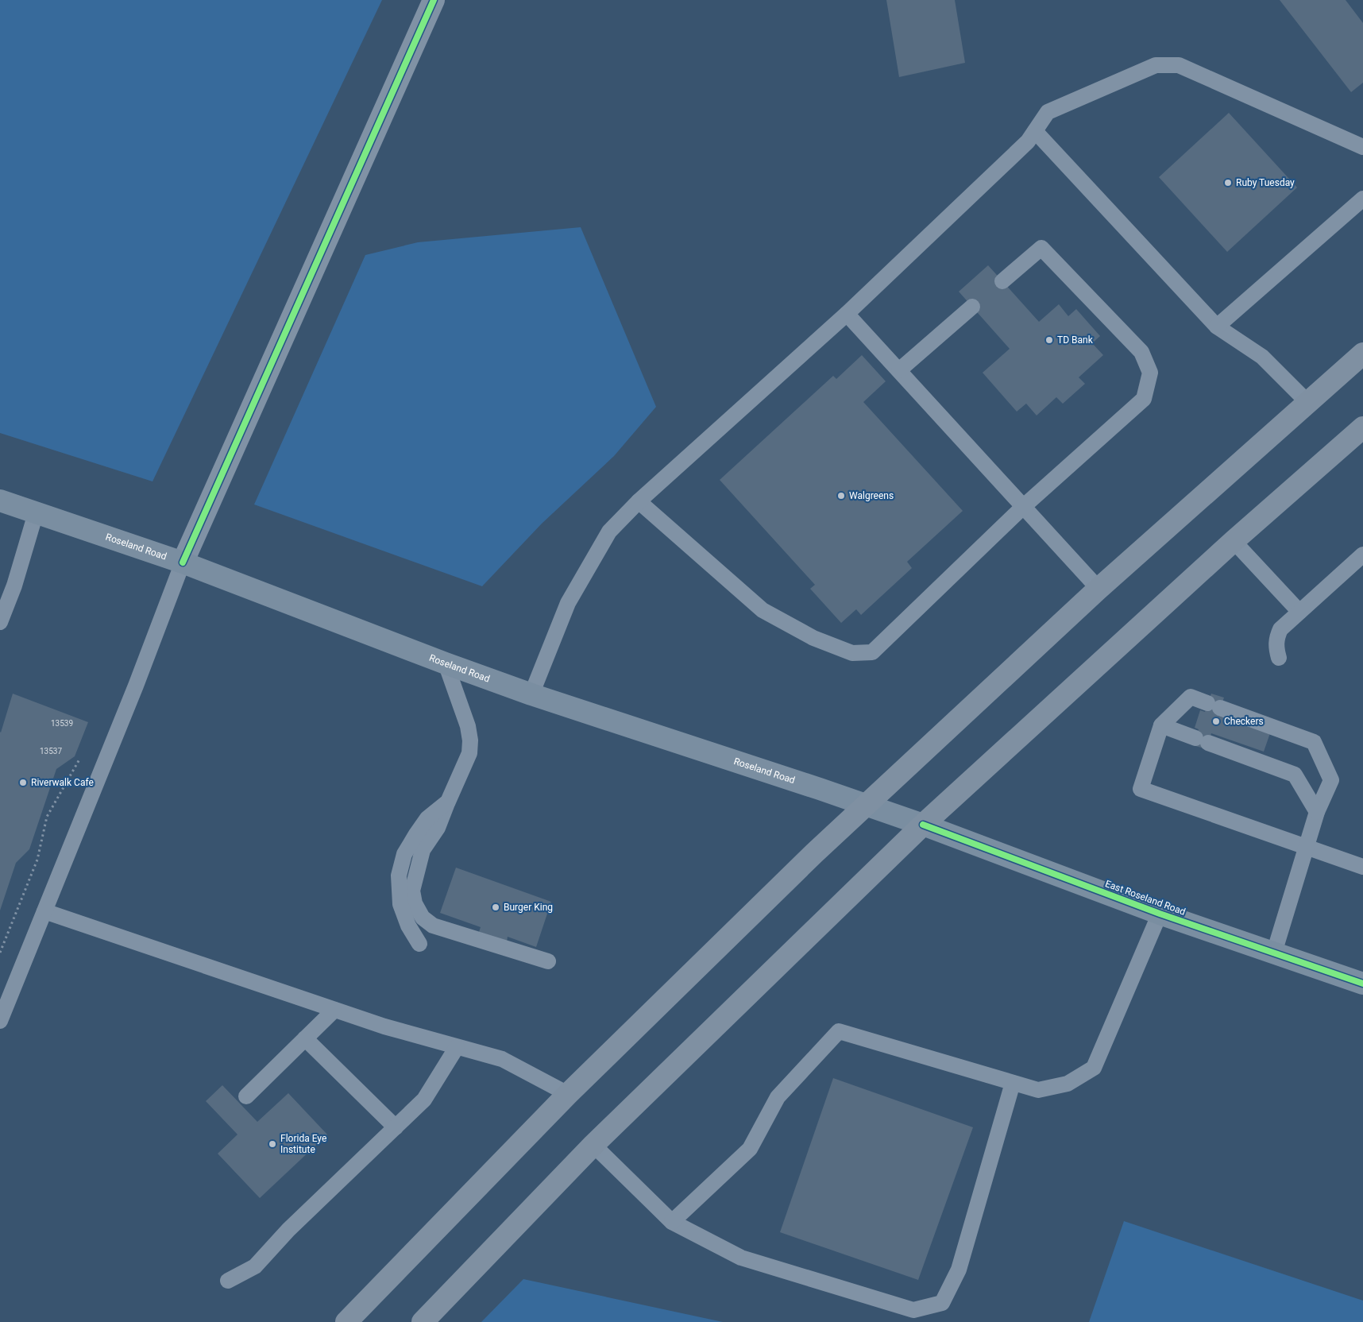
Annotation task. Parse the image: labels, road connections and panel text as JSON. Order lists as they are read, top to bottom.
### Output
{
  "streets": {
    "main road": ["Roseland Road", "East Roseland Road"]
  },
  "crossings": [
    ["Roseland Road", "East Roseland Road"]
  ],
  "places": [
    "Ruby Tuesday",
    "TD Bank",
    "Walgreens",
    "Checkers",
    "Riverwalk Cafe",
    "Burger King",
    "Florida Eye Institute"
  ],
  "house_numbers": ["13539", "13537"]
}
